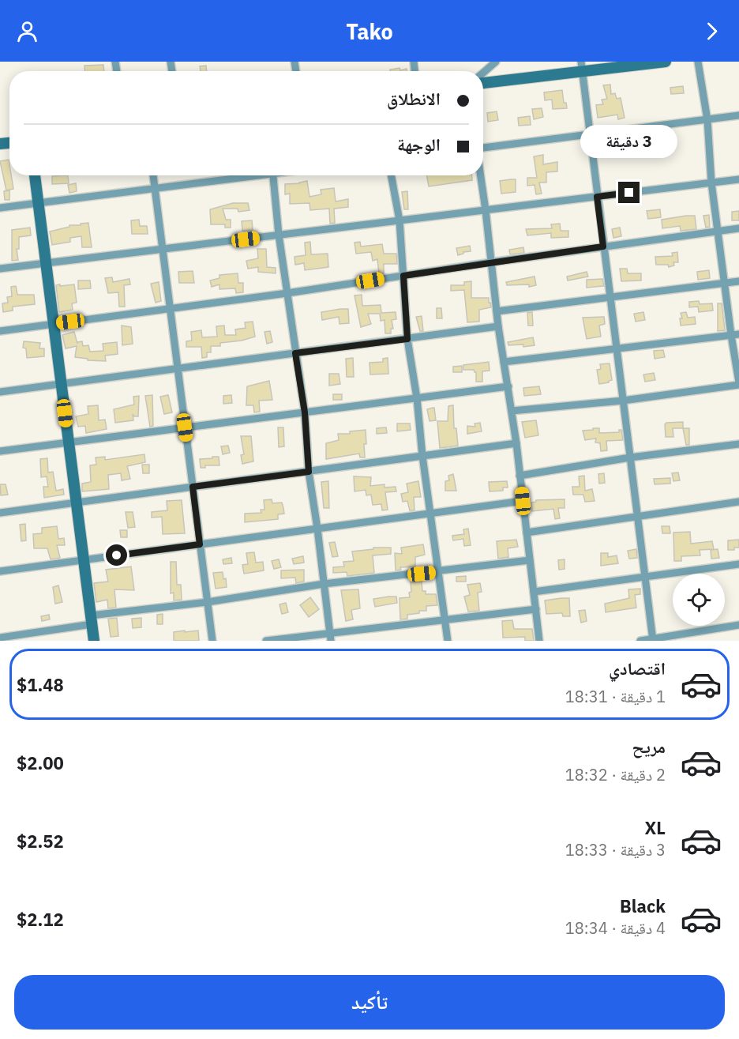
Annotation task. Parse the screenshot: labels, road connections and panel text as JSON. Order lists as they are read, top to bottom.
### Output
{
  "page": {
    "header": "Tako",
    "banner": ["الانطلاق", "الوجهة"],
    "bubble": "3 دقيقة",
    "list": [
      {
        "name": "اقتصادي",
        "note": "1 دقيقة · 18:31",
        "value": "$1.48"
      },
      {
        "name": "مريح",
        "note": "2 دقيقة · 18:32",
        "value": "$2.00"
      },
      {
        "name": "XL",
        "note": "3 دقيقة · 18:33",
        "value": "$2.52"
      },
      {
        "name": "Black",
        "note": "4 دقيقة · 18:34",
        "value": "$2.12"
      }
    ],
    "buttons": "تأكيد"
  }
}
